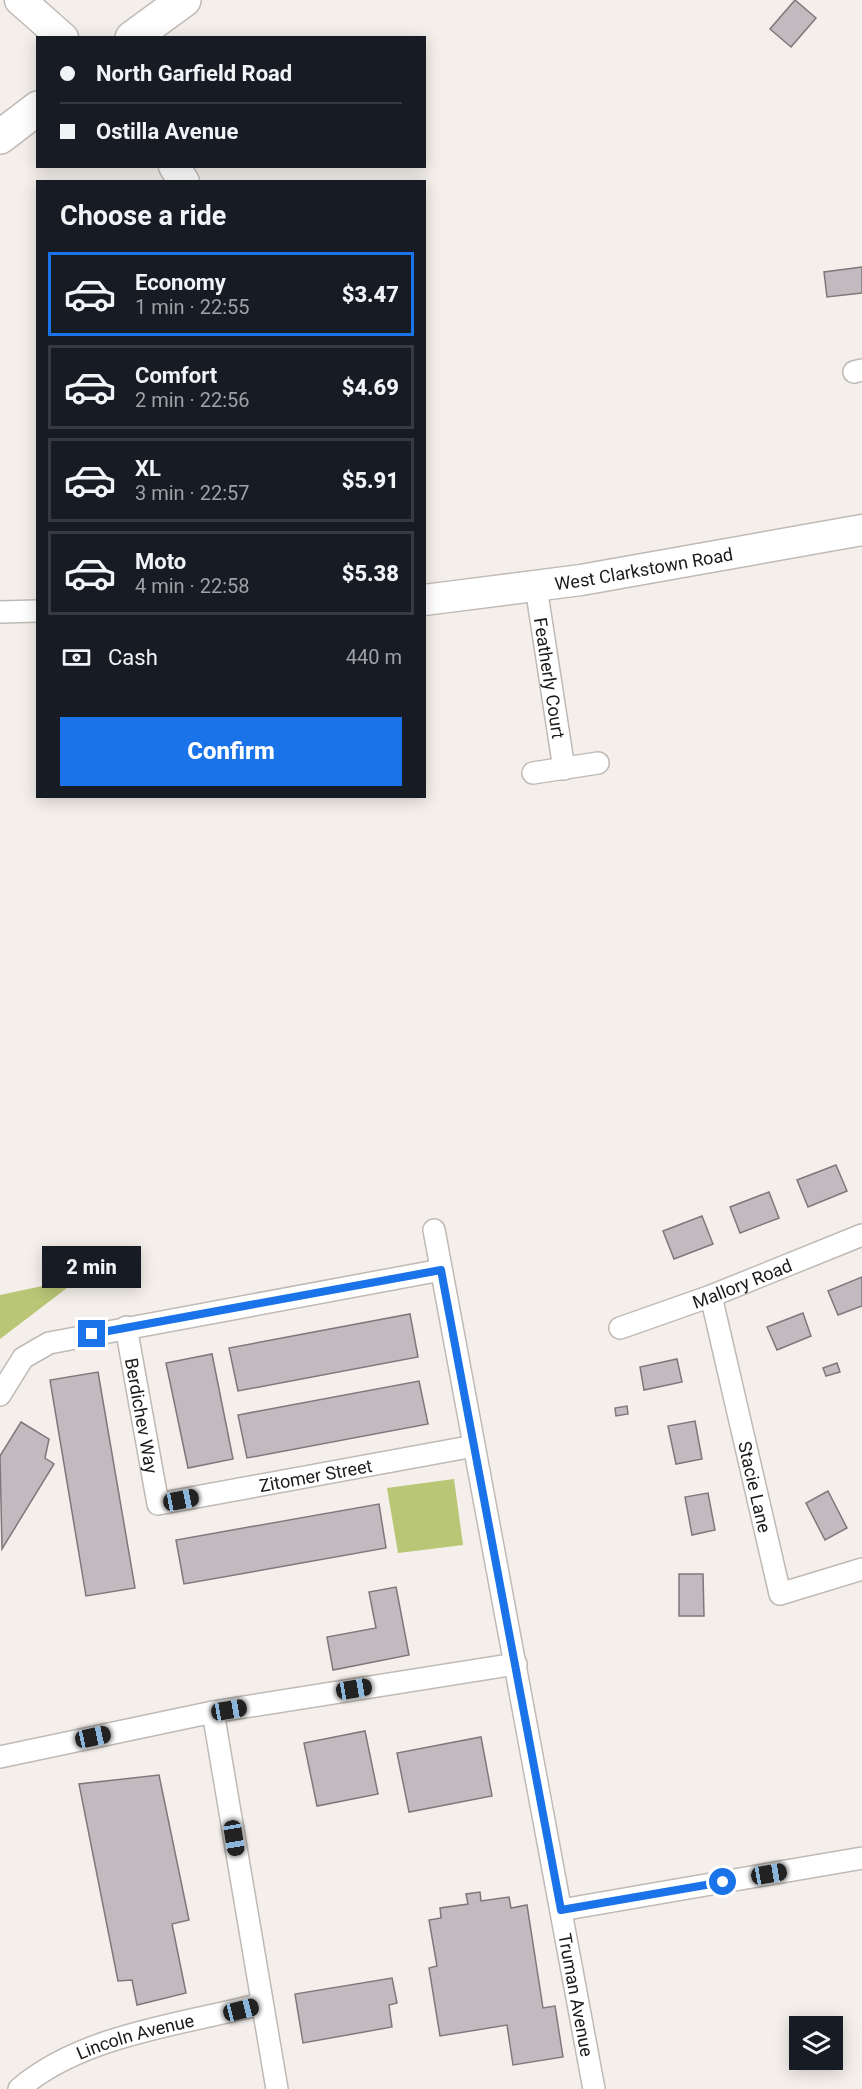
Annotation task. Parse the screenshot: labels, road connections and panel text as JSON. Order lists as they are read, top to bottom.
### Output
{
  "streets": {
    "street": [
      "West Clarkstown Road",
      "Featherly Court",
      "Mallory Road",
      "Berdichev Way",
      "Zitomer Street",
      "Stacie Lane",
      "Truman Avenue",
      "Lincoln Avenue"
    ]
  },
  "crossings": [
    ["West Clarkstown Road", "Featherly Court"],
    ["Mallory Road", "Stacie Lane"],
    ["Berdichev Way", "Zitomer Street"],
    ["Zitomer Street", "Truman Avenue"]
  ],
  "page": {
    "banner": ["North Garfield Road", "Ostilla Avenue"],
    "heading": "Choose a ride",
    "list": [
      {
        "name": "Economy",
        "note": "1 min · 22:55",
        "value": "$3.47"
      },
      {
        "name": "Comfort",
        "note": "2 min · 22:56",
        "value": "$4.69"
      },
      {
        "name": "XL",
        "note": "3 min · 22:57",
        "value": "$5.91"
      },
      {
        "name": "Moto",
        "note": "4 min · 22:58",
        "value": "$5.38"
      }
    ],
    "pay": ["Cash", "440 m"],
    "buttons": "Confirm",
    "bubble": "2 min"
  }
}
